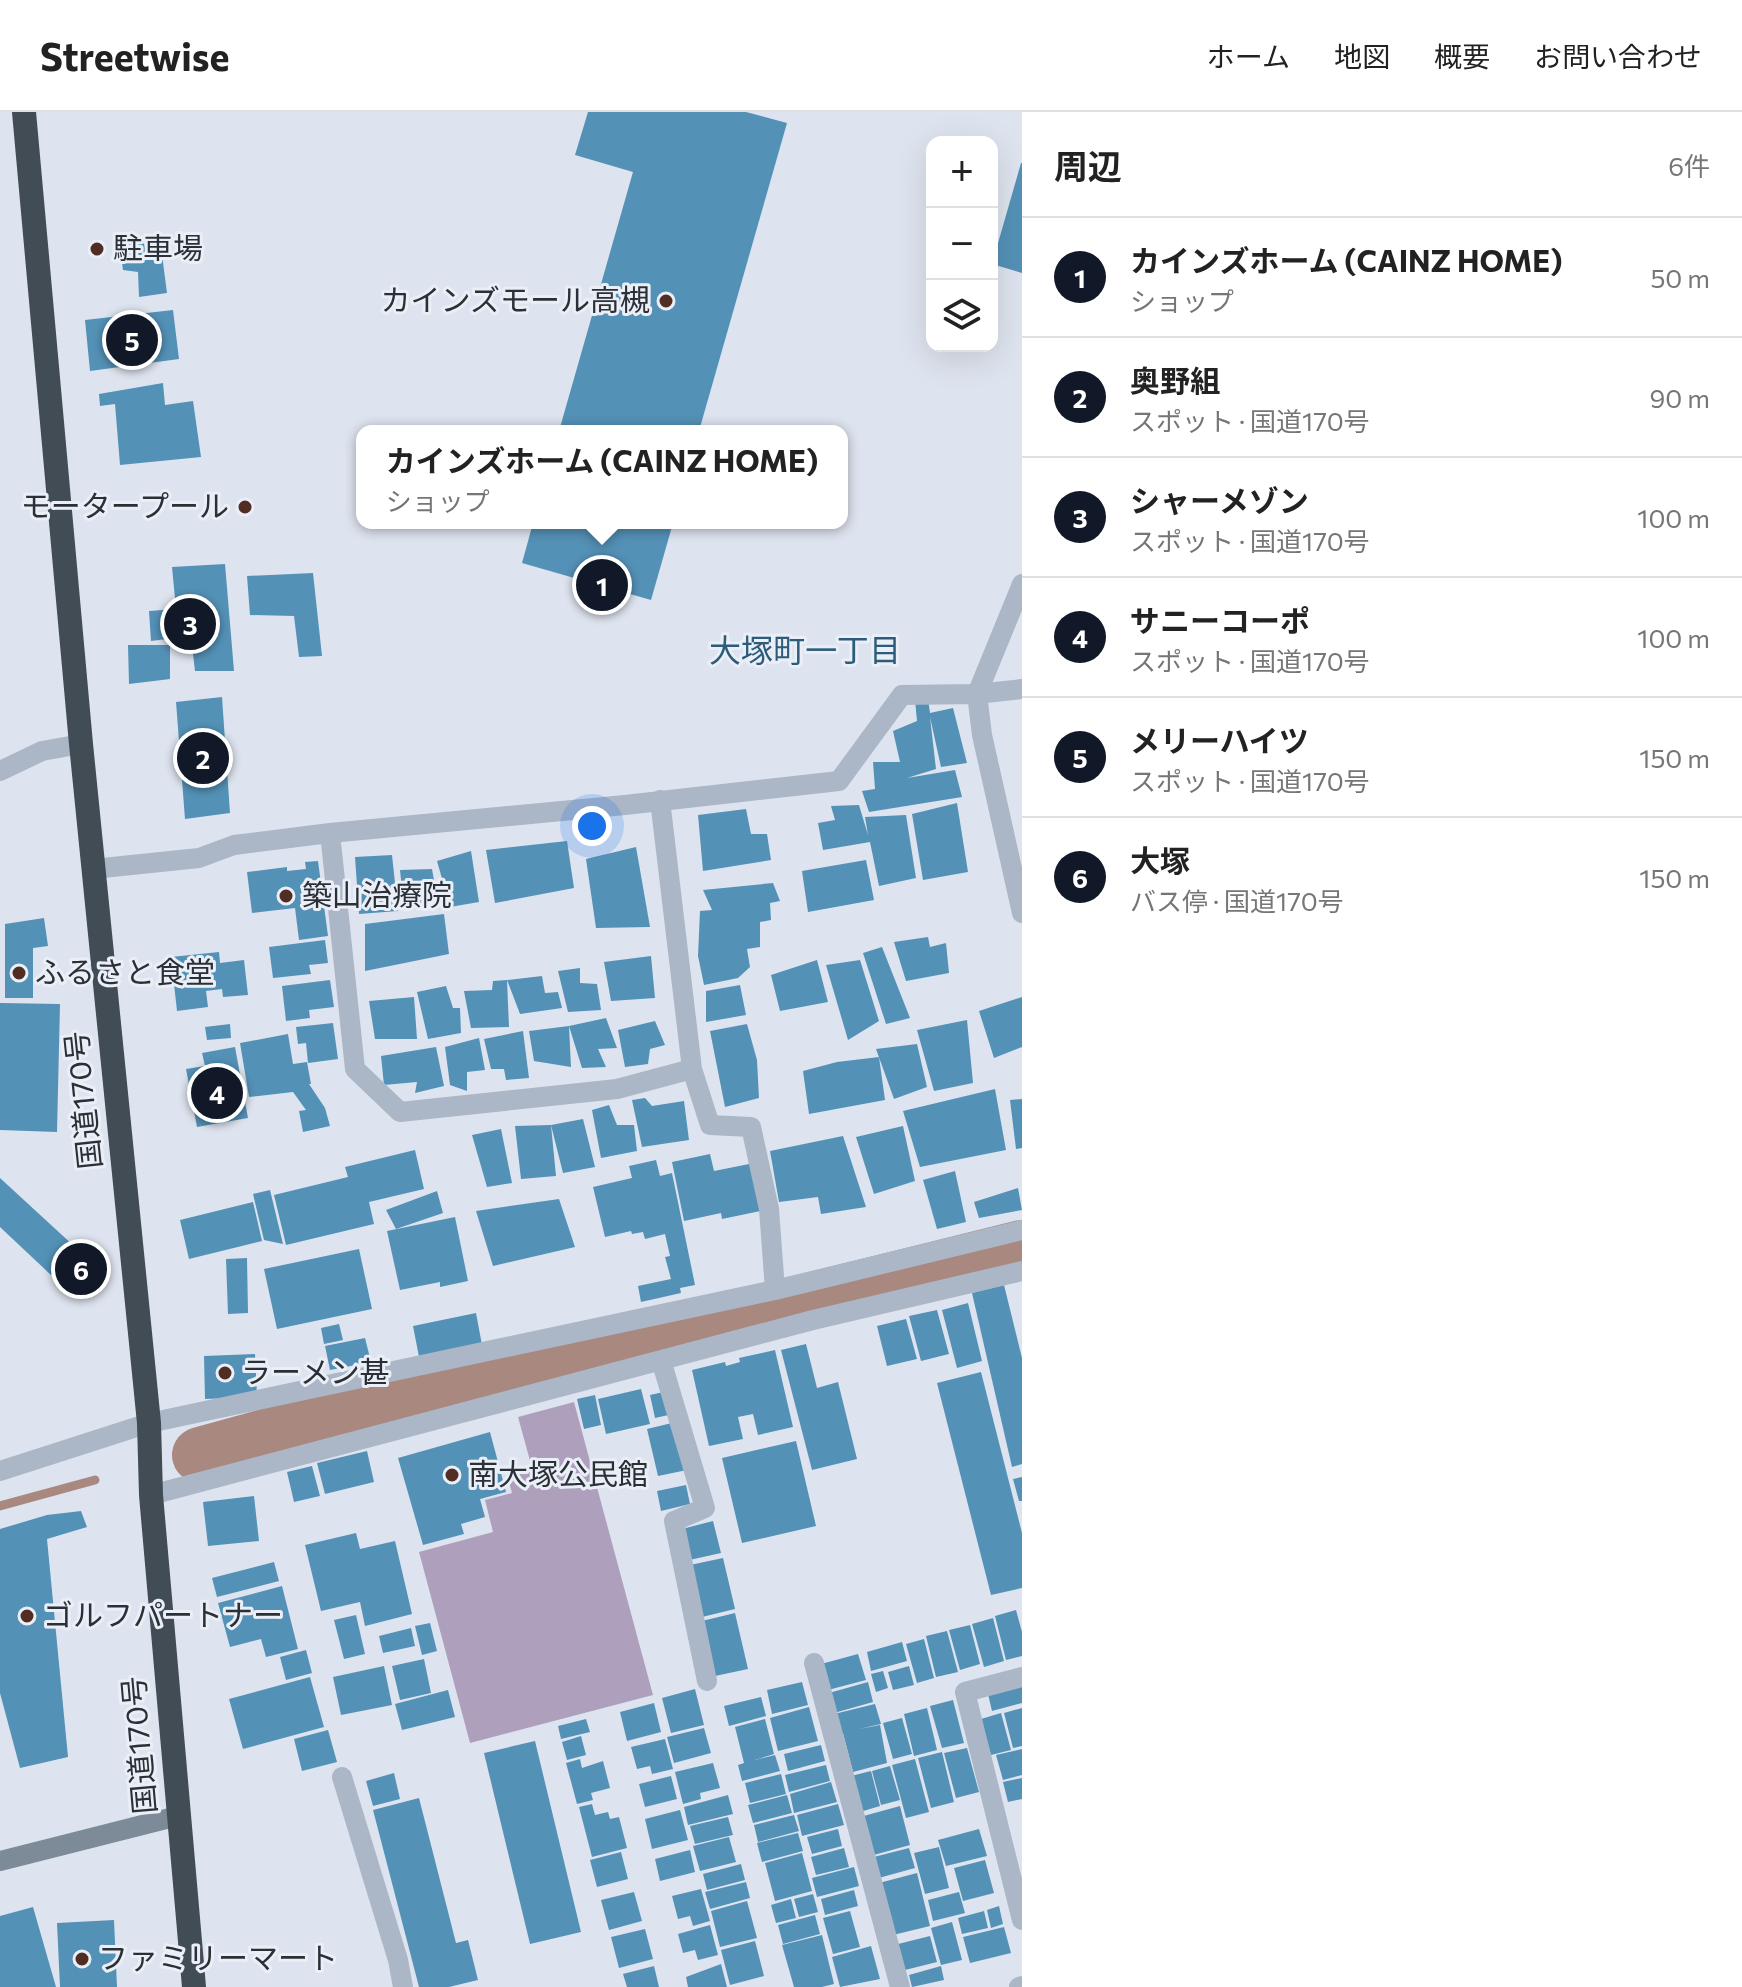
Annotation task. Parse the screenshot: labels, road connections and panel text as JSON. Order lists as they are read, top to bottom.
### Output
{
  "streets": {
    "highway": ["国道170号"]
  },
  "districts": ["大塚町一丁目"],
  "places": [
    "駐車場",
    "カインズモール高槻",
    "モータープール",
    "築山治療院",
    "ふるさと食堂",
    "ラーメン甚",
    "南大塚公民館",
    "ゴルフパートナー",
    "ファミリーマート"
  ],
  "page": {
    "header": "Streetwise",
    "nav": [
      "ホーム",
      "地図",
      "概要",
      "お問い合わせ"
    ],
    "heading": ["周辺", "6件"],
    "map_buttons": ["+", "−"],
    "list": [
      {
        "mark": "1",
        "name": "カインズホーム (CAINZ HOME)",
        "note": "ショップ",
        "value": "50 m"
      },
      {
        "mark": "2",
        "name": "奥野組",
        "note": "スポット · 国道170号",
        "value": "90 m"
      },
      {
        "mark": "3",
        "name": "シャーメゾン",
        "note": "スポット · 国道170号",
        "value": "100 m"
      },
      {
        "mark": "4",
        "name": "サニーコーポ",
        "note": "スポット · 国道170号",
        "value": "100 m"
      },
      {
        "mark": "5",
        "name": "メリーハイツ",
        "note": "スポット · 国道170号",
        "value": "150 m"
      },
      {
        "mark": "6",
        "name": "大塚",
        "note": "バス停 · 国道170号",
        "value": "150 m"
      }
    ],
    "pins": [
      "5",
      "1",
      "3",
      "2",
      "4",
      "6"
    ],
    "popup": ["カインズホーム (CAINZ HOME)", "ショップ"]
  }
}
